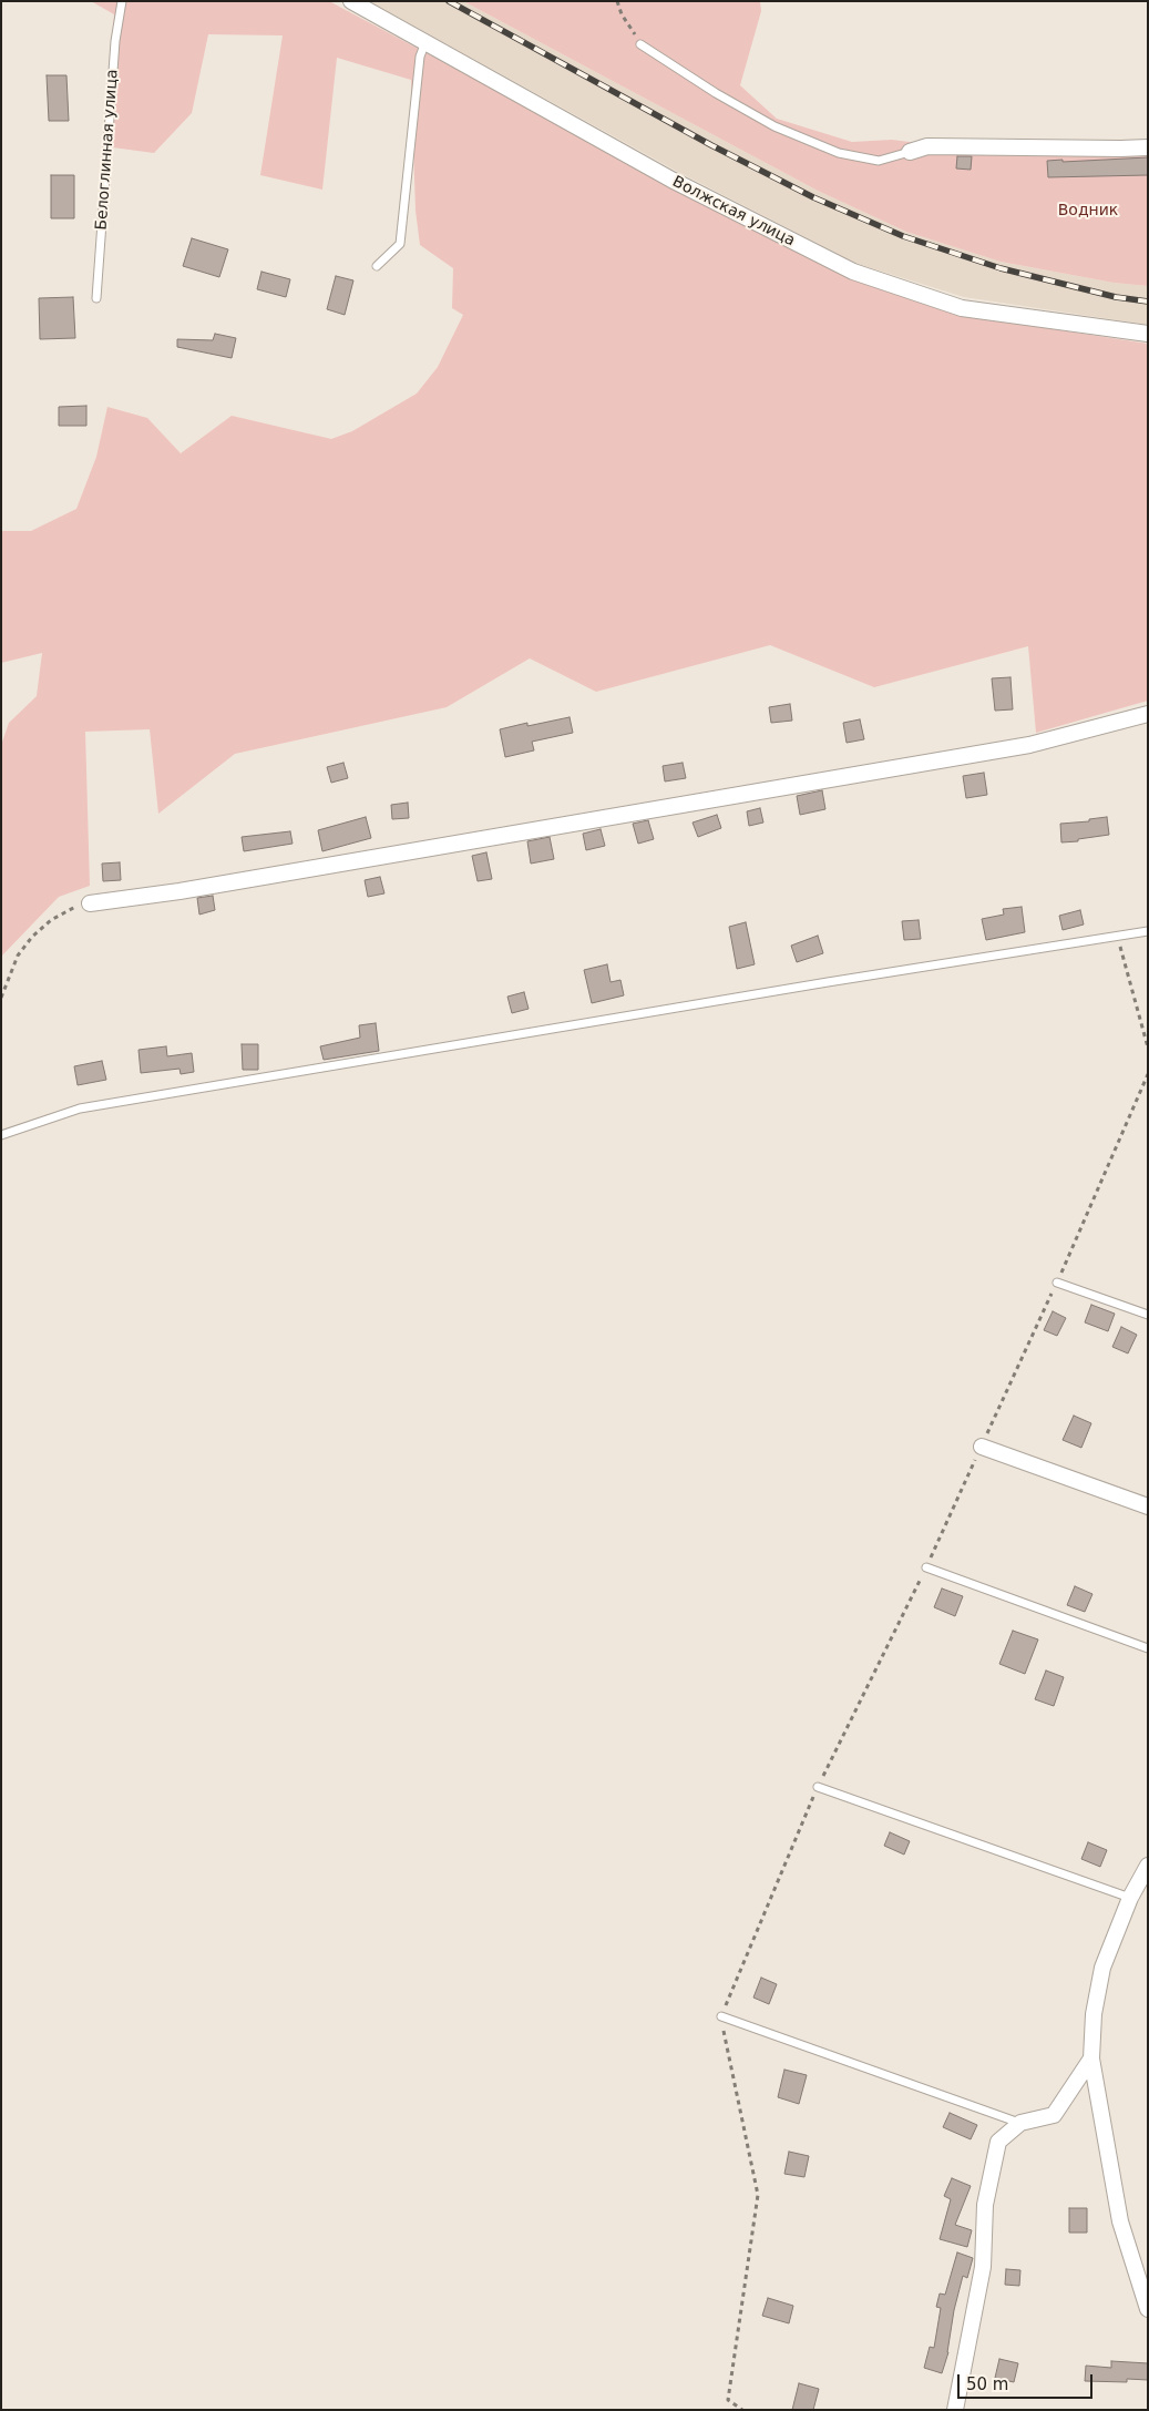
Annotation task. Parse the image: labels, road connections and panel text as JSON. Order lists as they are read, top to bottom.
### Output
{
  "streets": {
    "street": ["Волжская улица"],
    "lane": ["Белоглинная улица"]
  },
  "parks": ["Водник"],
  "scale_bar": "50 m"
}
